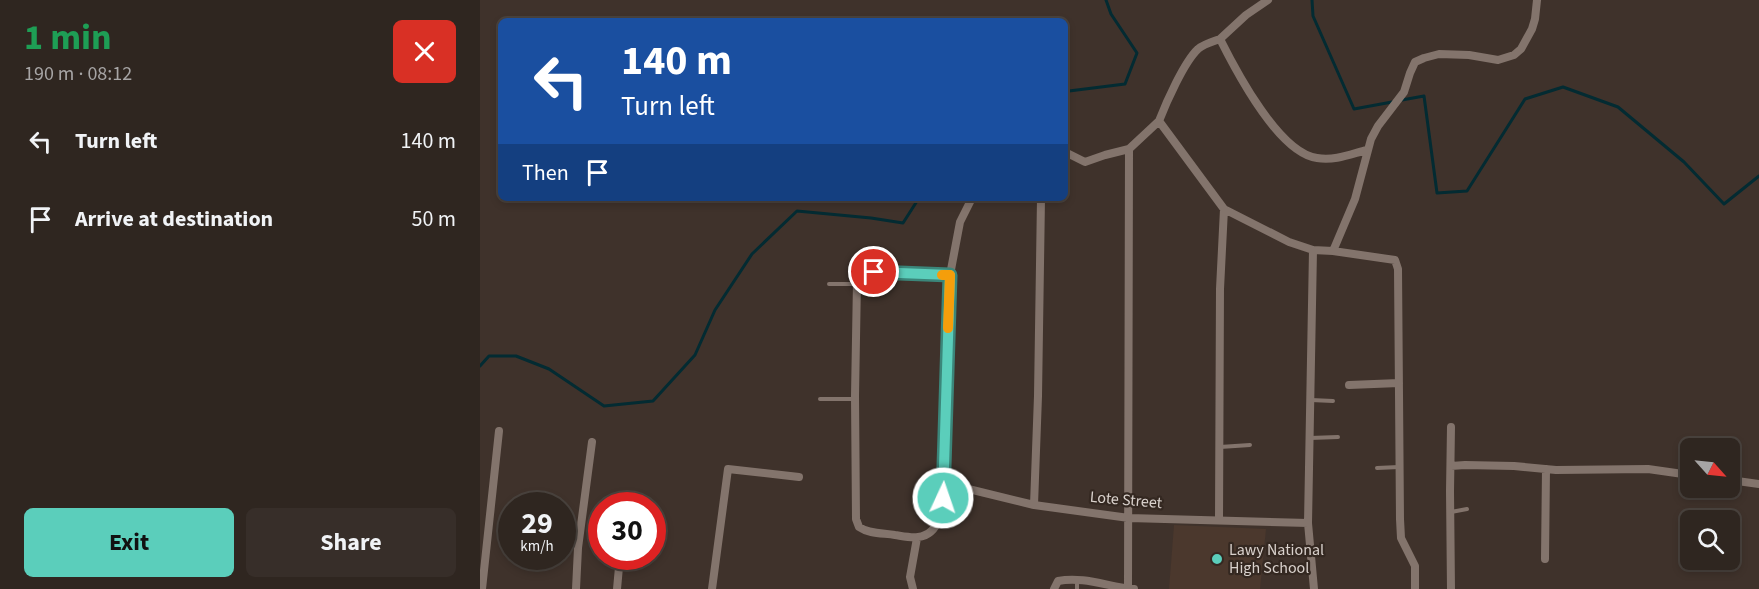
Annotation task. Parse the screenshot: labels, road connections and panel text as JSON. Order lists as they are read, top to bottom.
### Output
{
  "streets": {
    "street": ["Lote Street"]
  },
  "places": ["Lawy National High School"],
  "north": "bottom right",
  "page": {
    "heading": ["1 min", "190 m · 08:12"],
    "turn": ["140 m", "Turn left"],
    "list": [
      {
        "name": "Turn left",
        "value": "140 m"
      },
      {
        "name": "Arrive at destination",
        "value": "50 m"
      }
    ],
    "then": "Then",
    "speed": "29 km/h",
    "limit": "30",
    "buttons": ["Exit", "Share"]
  }
}
